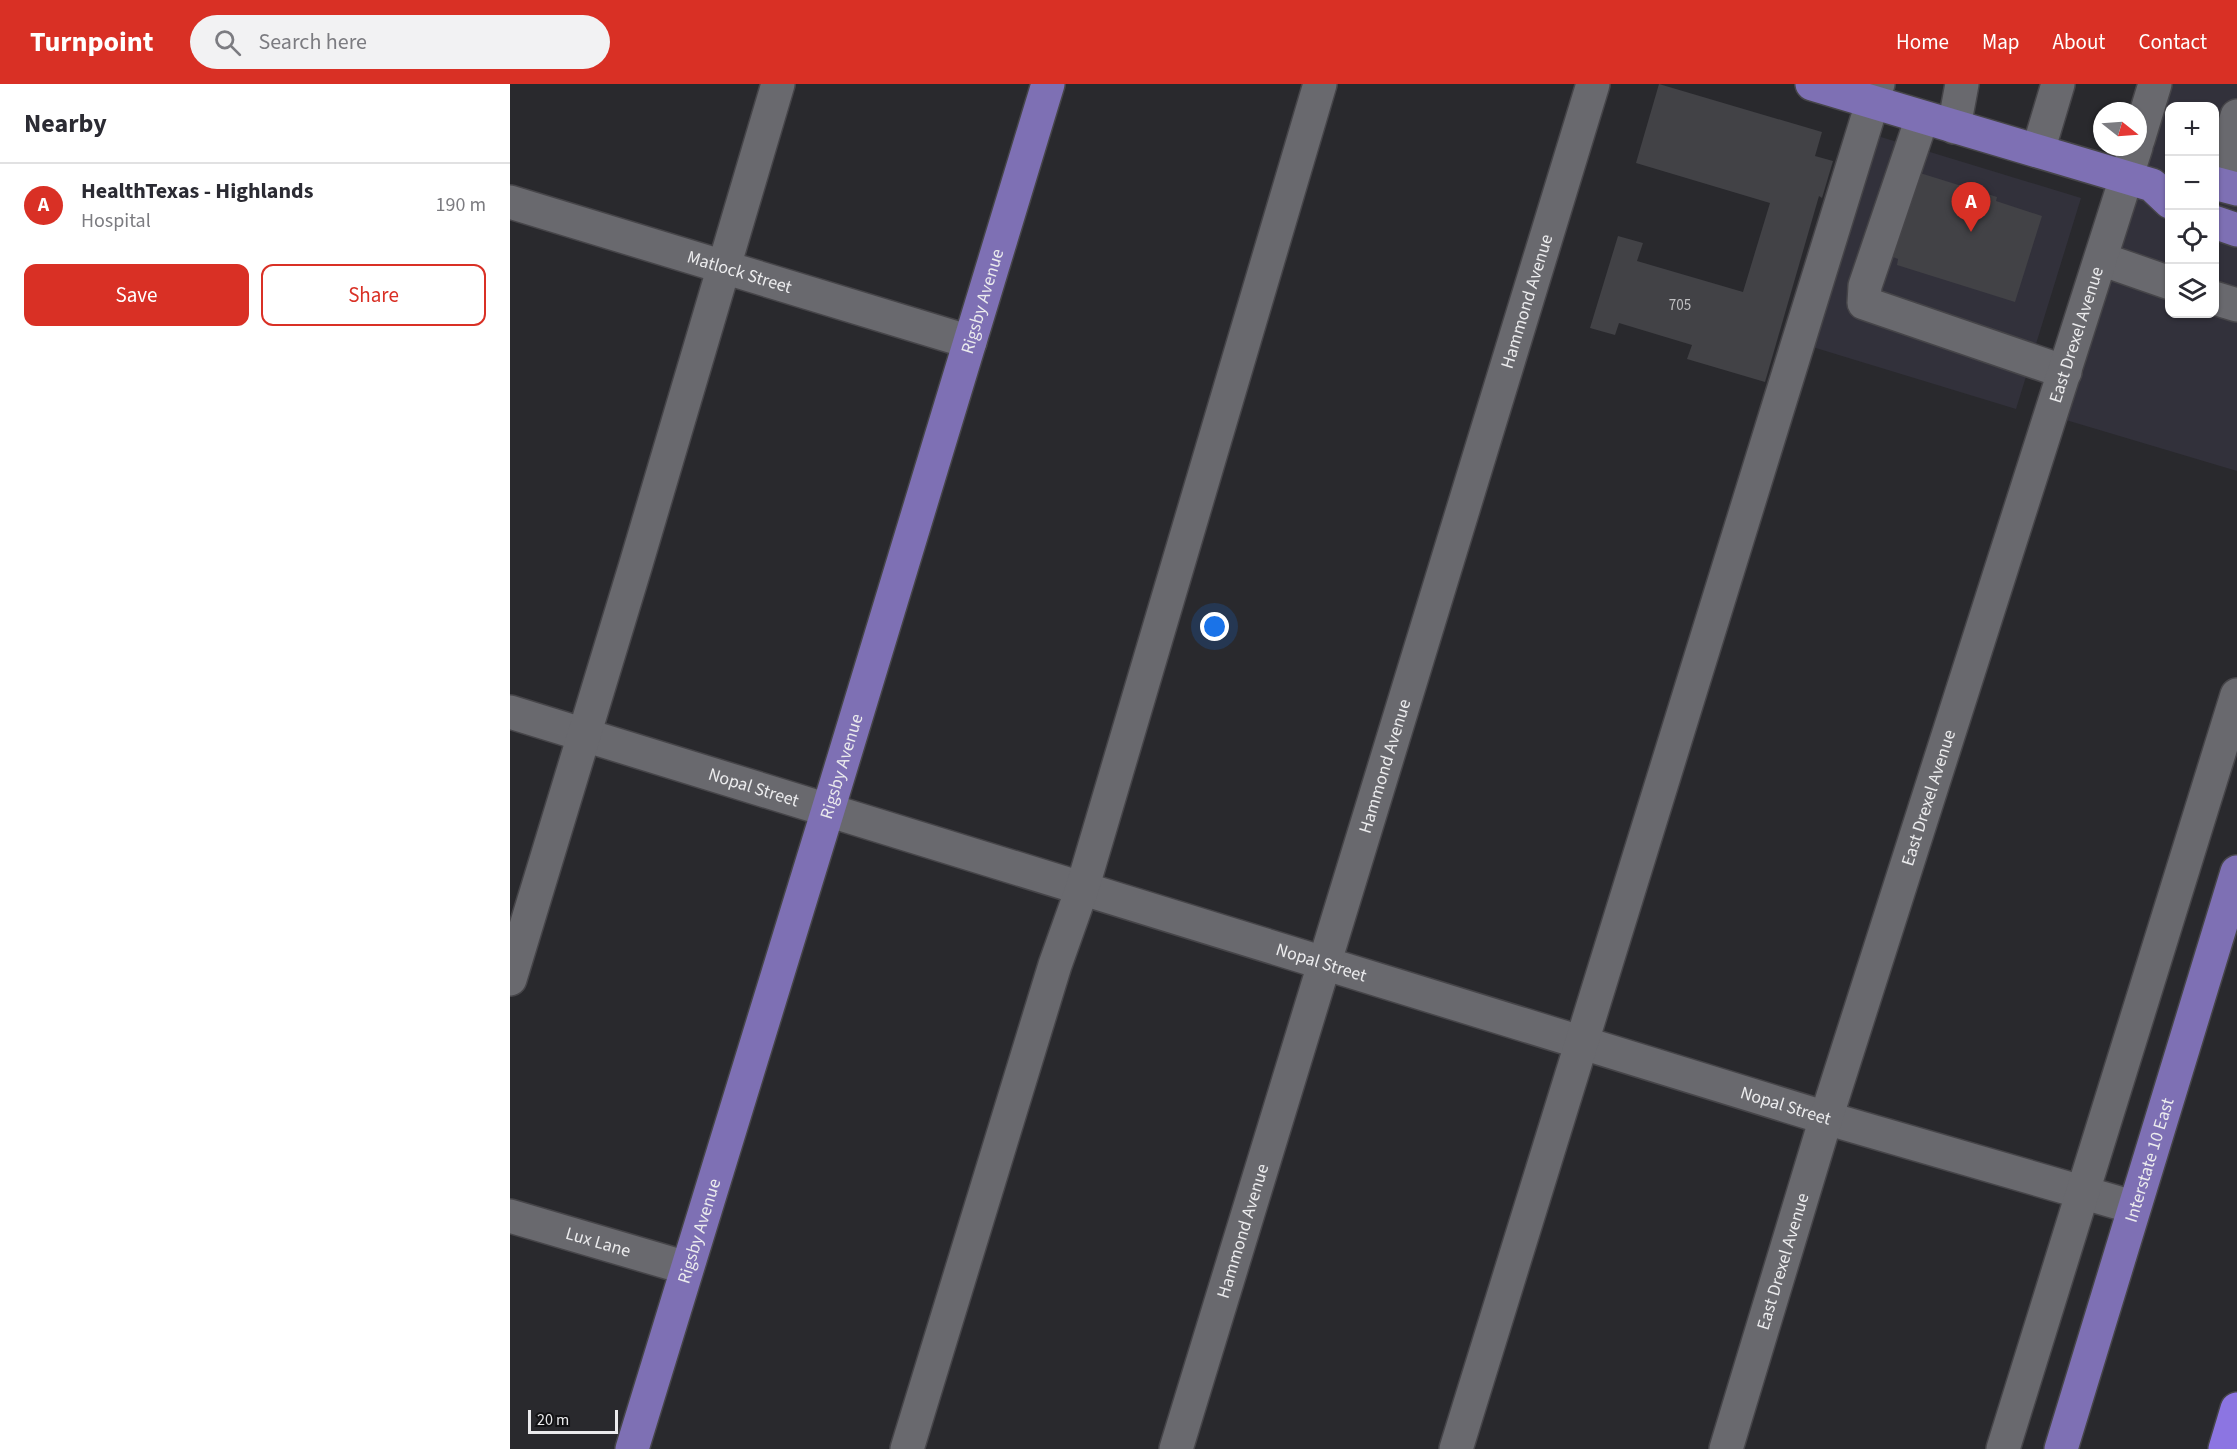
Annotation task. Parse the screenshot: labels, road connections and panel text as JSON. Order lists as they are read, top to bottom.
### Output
{
  "streets": {
    "main road": ["Rigsby Avenue", "Interstate 10 East"],
    "street": [
      "Matlock Street",
      "Hammond Avenue",
      "East Drexel Avenue",
      "Nopal Street",
      "Lux Lane"
    ]
  },
  "crossings": [
    ["Matlock Street", "Rigsby Avenue"],
    ["Rigsby Avenue", "Nopal Street"],
    ["Rigsby Avenue", "Lux Lane"],
    ["Hammond Avenue", "Nopal Street"],
    ["East Drexel Avenue", "Nopal Street"],
    ["Nopal Street", "Interstate 10 East"]
  ],
  "house_numbers": ["705"],
  "scale_bar": "20 m",
  "north": "right",
  "page": {
    "header": "Turnpoint",
    "search": "Search here",
    "nav": [
      "Home",
      "Map",
      "About",
      "Contact"
    ],
    "heading": "Nearby",
    "map_buttons": ["+", "−"],
    "list": [
      {
        "mark": "A",
        "name": "HealthTexas - Highlands",
        "note": "Hospital",
        "value": "190 m"
      }
    ],
    "pins": "A",
    "buttons": ["Save", "Share"],
    "scale": "20 m"
  }
}
